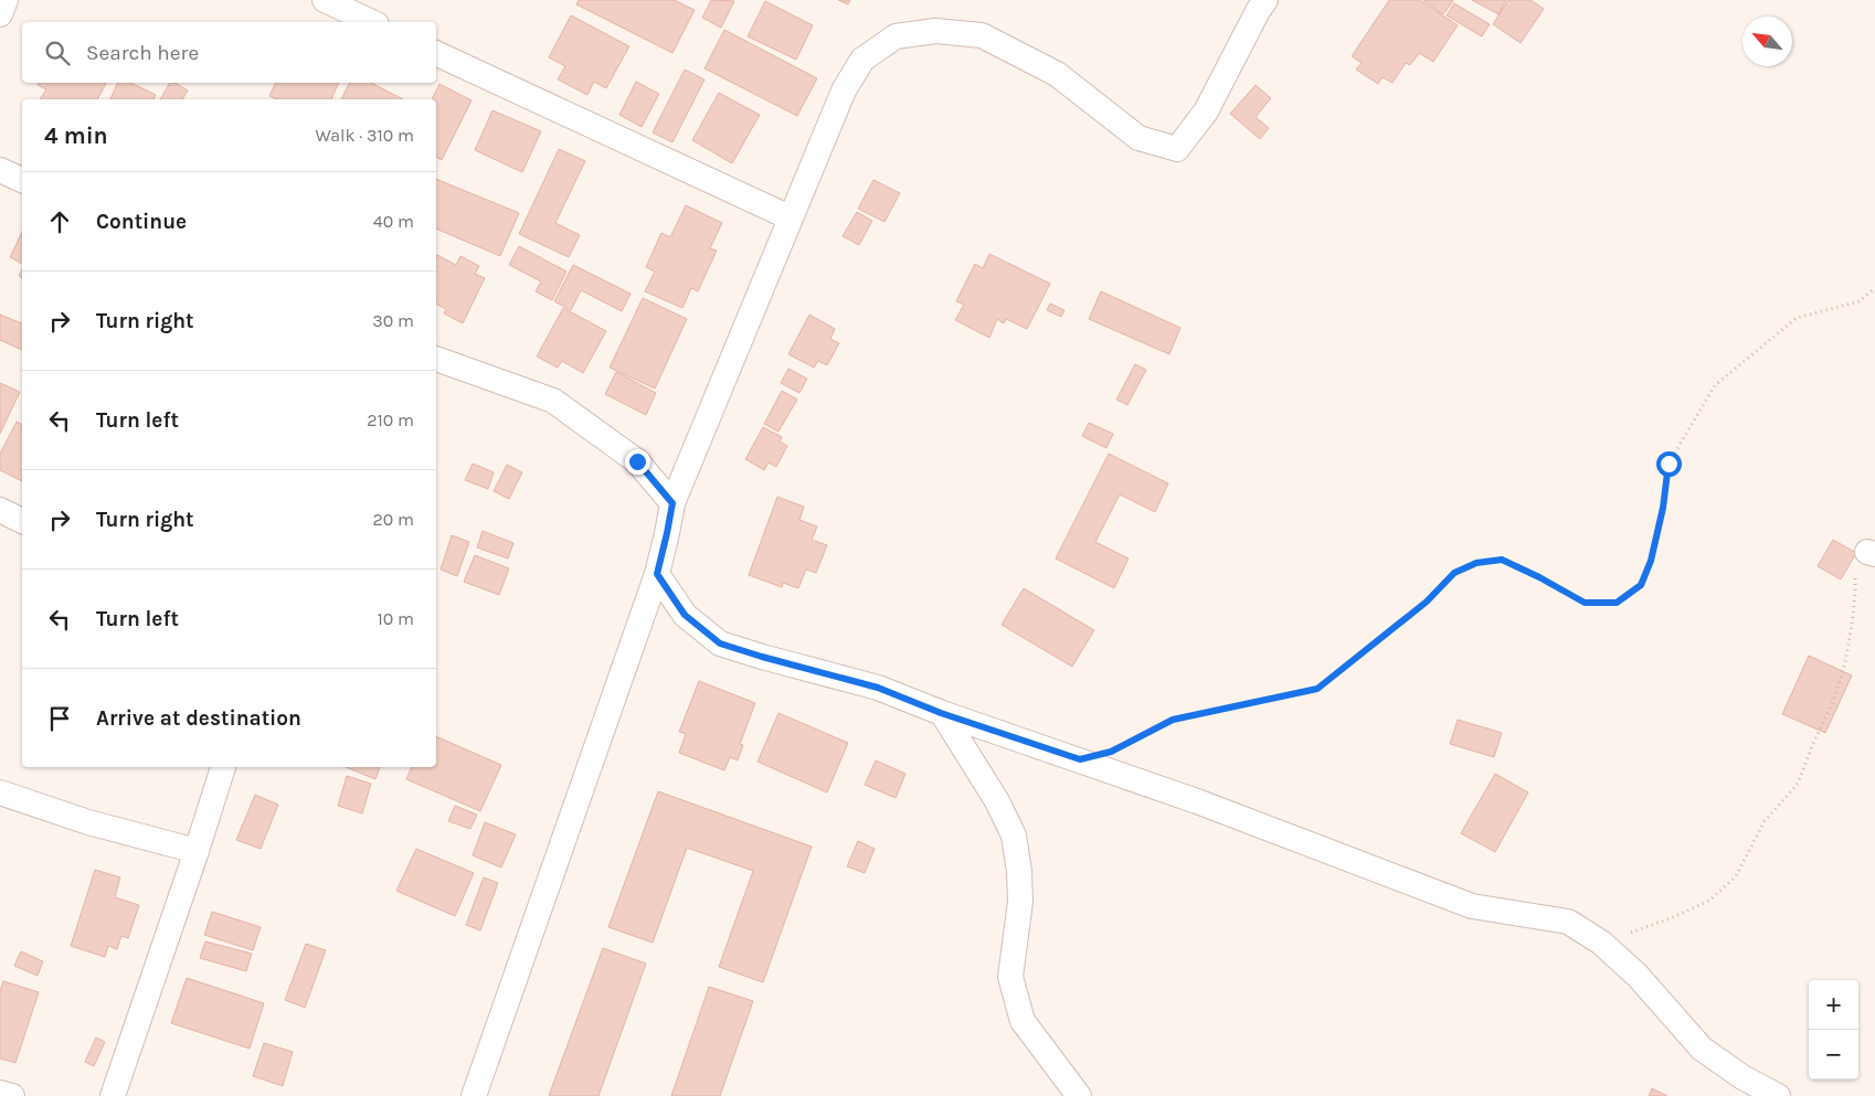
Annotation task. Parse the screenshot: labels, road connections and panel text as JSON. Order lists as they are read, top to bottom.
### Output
{
  "north": "top left",
  "page": {
    "search": "Search here",
    "heading": ["4 min", "Walk · 310 m"],
    "list": [
      ["Continue", "40 m"],
      ["Turn right", "30 m"],
      ["Turn left", "210 m"],
      ["Turn right", "20 m"],
      ["Turn left", "10 m"],
      "Arrive at destination"
    ],
    "map_buttons": ["+", "−"]
  }
}
